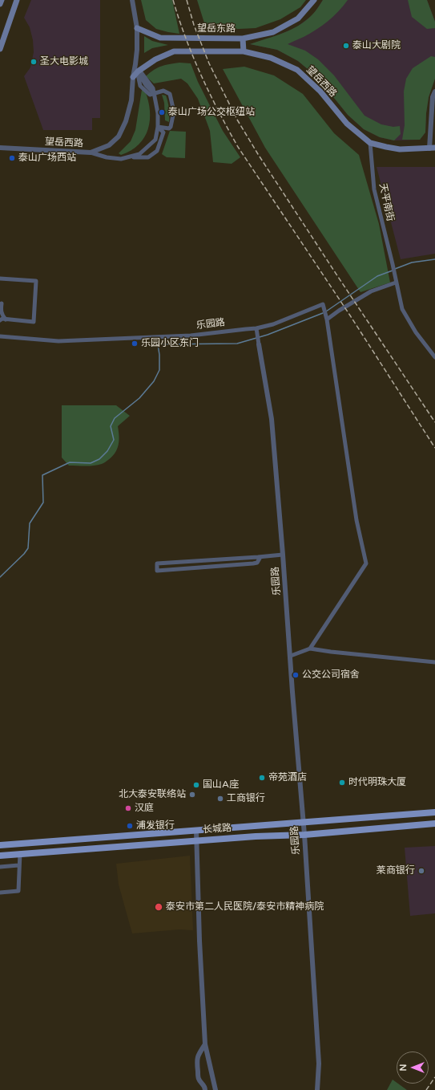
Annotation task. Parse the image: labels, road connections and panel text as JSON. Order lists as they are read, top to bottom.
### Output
{
  "streets": {
    "main road": ["望岳东路", "望岳西路", "长城路"],
    "street": ["天平南街", "乐园路"]
  },
  "crossings": [
    ["望岳东路", "望岳西路"],
    ["望岳西路", "天平南街"],
    ["乐园路", "长城路"]
  ],
  "places": [
    "泰山大剧院",
    "圣大电影城",
    "泰山广场公交枢纽站",
    "泰山广场西站",
    "乐园小区东门",
    "公交公司宿舍",
    "帝苑酒店",
    "时代明珠大厦",
    "国山A座",
    "北大泰安联络站",
    "工商银行",
    "汉庭",
    "浦发银行",
    "莱商银行",
    "泰安市第二人民医院/泰安市精神病院"
  ],
  "north": "left"
}
